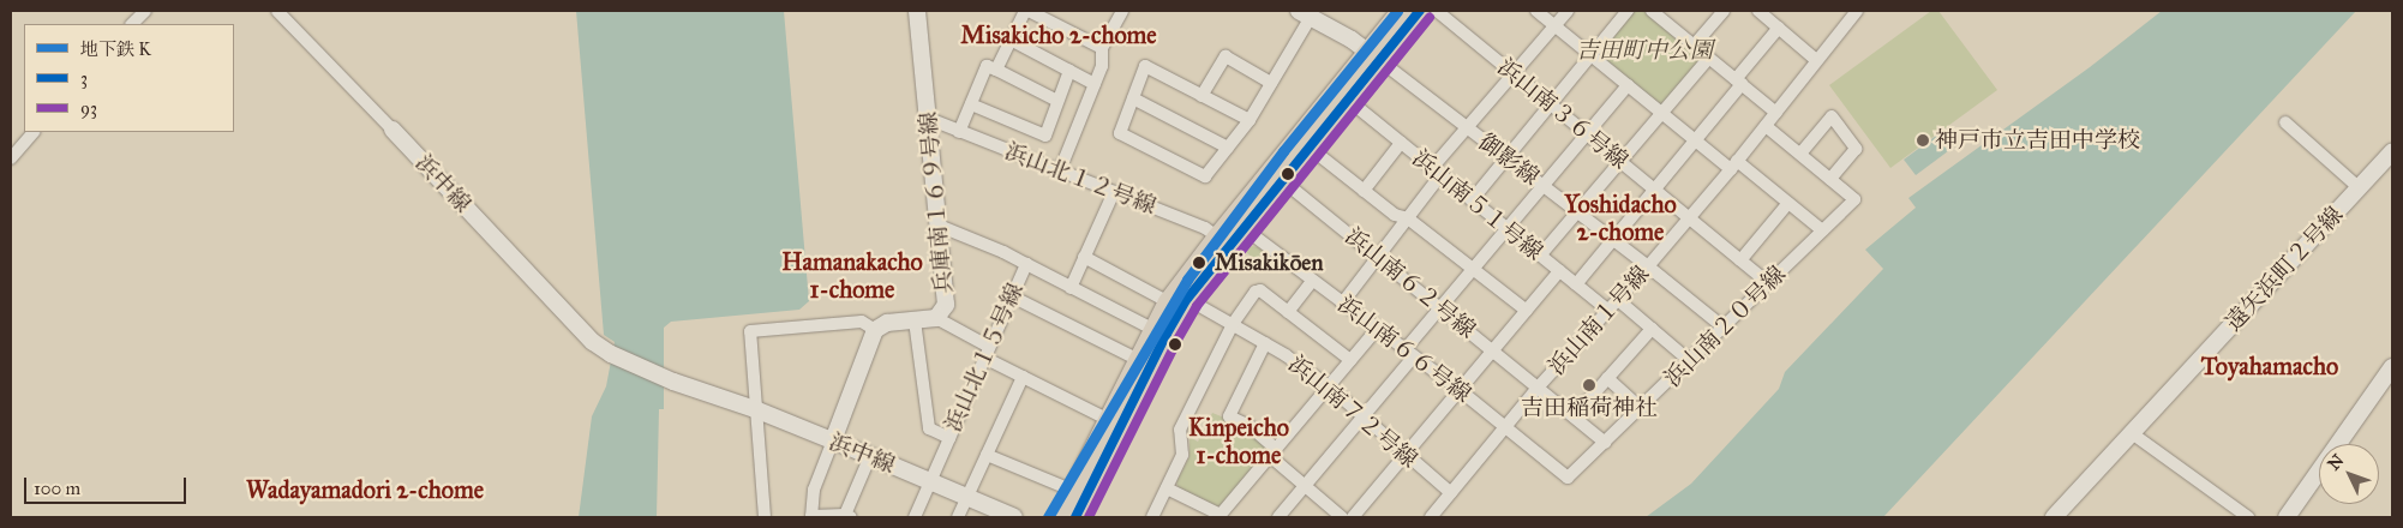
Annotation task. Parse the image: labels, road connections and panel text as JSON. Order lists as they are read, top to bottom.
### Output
{
  "streets": {
    "street": [
      "浜山南３６号線",
      "御影線",
      "浜山北１２号線",
      "浜中線",
      "兵庫南１６９号線",
      "浜山南５１号線",
      "遠矢浜町２号線",
      "浜山南６２号線",
      "浜山南１号線",
      "浜山南２０号線",
      "浜山南６６号線",
      "浜山北１５号線",
      "浜山南７２号線"
    ]
  },
  "crossings": [
    ["浜山南３６号線", "浜山南１号線"],
    ["浜山南３６号線", "浜山南２０号線"],
    ["御影線", "浜山南１号線"],
    ["御影線", "浜山南２０号線"],
    ["浜山北１２号線", "兵庫南１６９号線"],
    ["浜中線", "浜山北１５号線"],
    ["浜山南５１号線", "浜山南１号線"],
    ["浜山南６２号線", "浜山南１号線"],
    ["浜山南６２号線", "浜山南２０号線"],
    ["浜山南１号線", "浜山南２０号線"],
    ["浜山南１号線", "浜山南６６号線"],
    ["浜山南１号線", "浜山南７２号線"],
    ["浜山南２０号線", "浜山南６６号線"]
  ],
  "districts": [
    "Misakicho 2-chome",
    "Yoshidacho 2-chome",
    "Hamanakacho 1-chome",
    "Toyahamacho",
    "Kinpeicho 1-chome",
    "Wadayamadori 2-chome"
  ],
  "parks": ["吉田町中公園"],
  "places": ["神戸市立吉田中学校", "Misakikōen", "吉田稲荷神社"],
  "lines": ["metro line K", "transit line 3", "transit line 93"],
  "legend": ["地下鉄 K", "3", "93"],
  "scale_bar": "100 m",
  "north": "top left"
}
